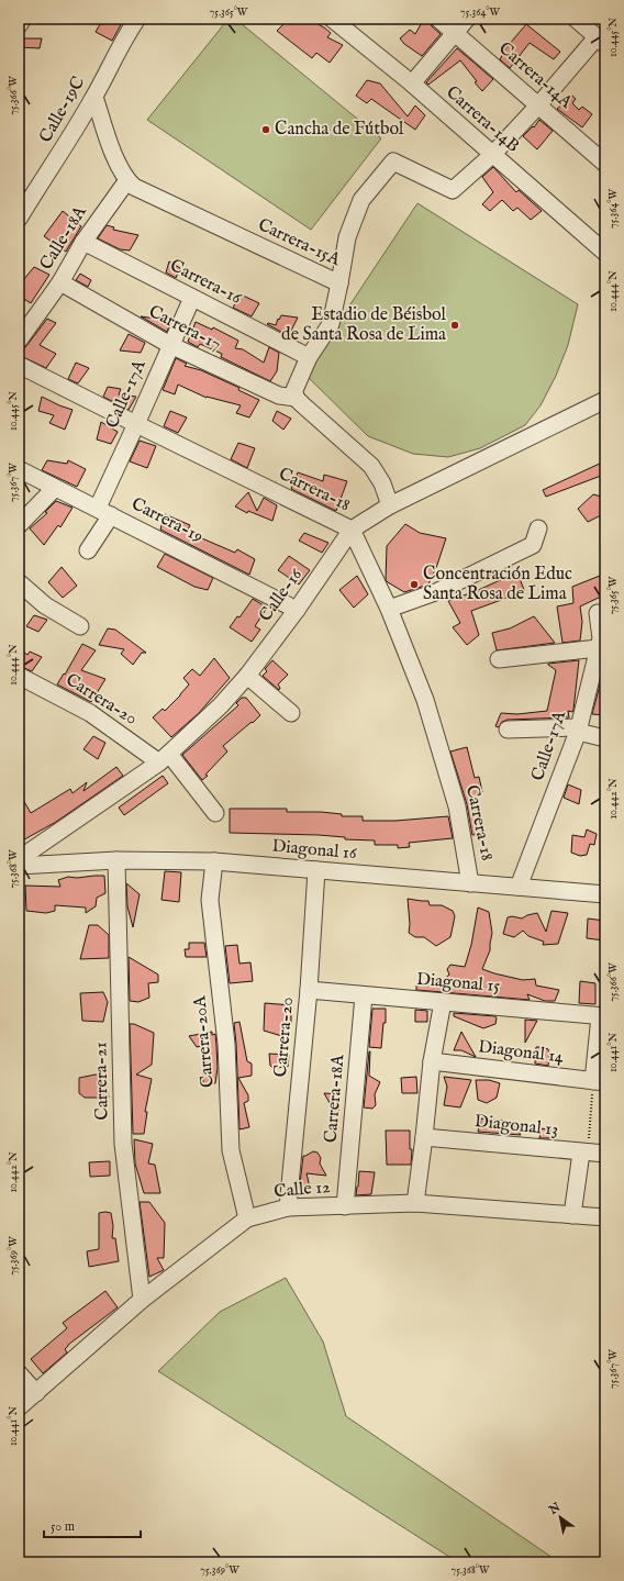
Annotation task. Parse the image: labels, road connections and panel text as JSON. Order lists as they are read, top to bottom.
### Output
{
  "streets": {
    "street": [
      "Carrera-14A",
      "Calle-19C",
      "Carrera-14B",
      "Calle-18A",
      "Carrera-15A",
      "Carrera-16",
      "Carrera-17",
      "Calle-17A",
      "Carrera-18",
      "Carrera-19",
      "Calle-16",
      "Carrera-20",
      "Diagonal 16",
      "Diagonal 15",
      "Carrera-20A",
      "Diagonal 14",
      "Carrera-21",
      "Carrera-18A",
      "Diagonal 13",
      "Calle 12"
    ]
  },
  "crossings": [
    ["Calle-19C", "Carrera-15A"],
    ["Calle-18A", "Carrera-15A"],
    ["Calle-18A", "Carrera-16"],
    ["Calle-18A", "Carrera-17"],
    ["Carrera-15A", "Carrera-16"],
    ["Carrera-15A", "Carrera-17"],
    ["Carrera-16", "Calle-17A"],
    ["Carrera-17", "Calle-17A"],
    ["Calle-17A", "Carrera-18"],
    ["Calle-17A", "Carrera-19"],
    ["Calle-17A", "Diagonal 16"],
    ["Carrera-18", "Calle-16"],
    ["Carrera-18", "Diagonal 16"],
    ["Carrera-19", "Calle-16"],
    ["Calle-16", "Carrera-20"],
    ["Carrera-20", "Diagonal 16"],
    ["Carrera-20", "Diagonal 15"],
    ["Carrera-20", "Calle 12"],
    ["Diagonal 16", "Carrera-20A"],
    ["Diagonal 16", "Carrera-21"],
    ["Diagonal 15", "Carrera-18A"],
    ["Carrera-20A", "Calle 12"],
    ["Carrera-21", "Calle 12"],
    ["Carrera-18A", "Calle 12"]
  ],
  "places": ["Cancha de Fútbol", "Estadio de Béisbol de Santa Rosa de Lima", "Concentración Educ Santa Rosa de Lima"],
  "scale_bar": "50 m",
  "north": "top left",
  "coordinates": [
    "75.365°W",
    "75.364°W",
    "10.445°N",
    "75.366°W",
    "10.444°N",
    "75.367°W",
    "10.442°N",
    "75.368°W",
    "10.441°N",
    "75.369°W"
  ]
}
